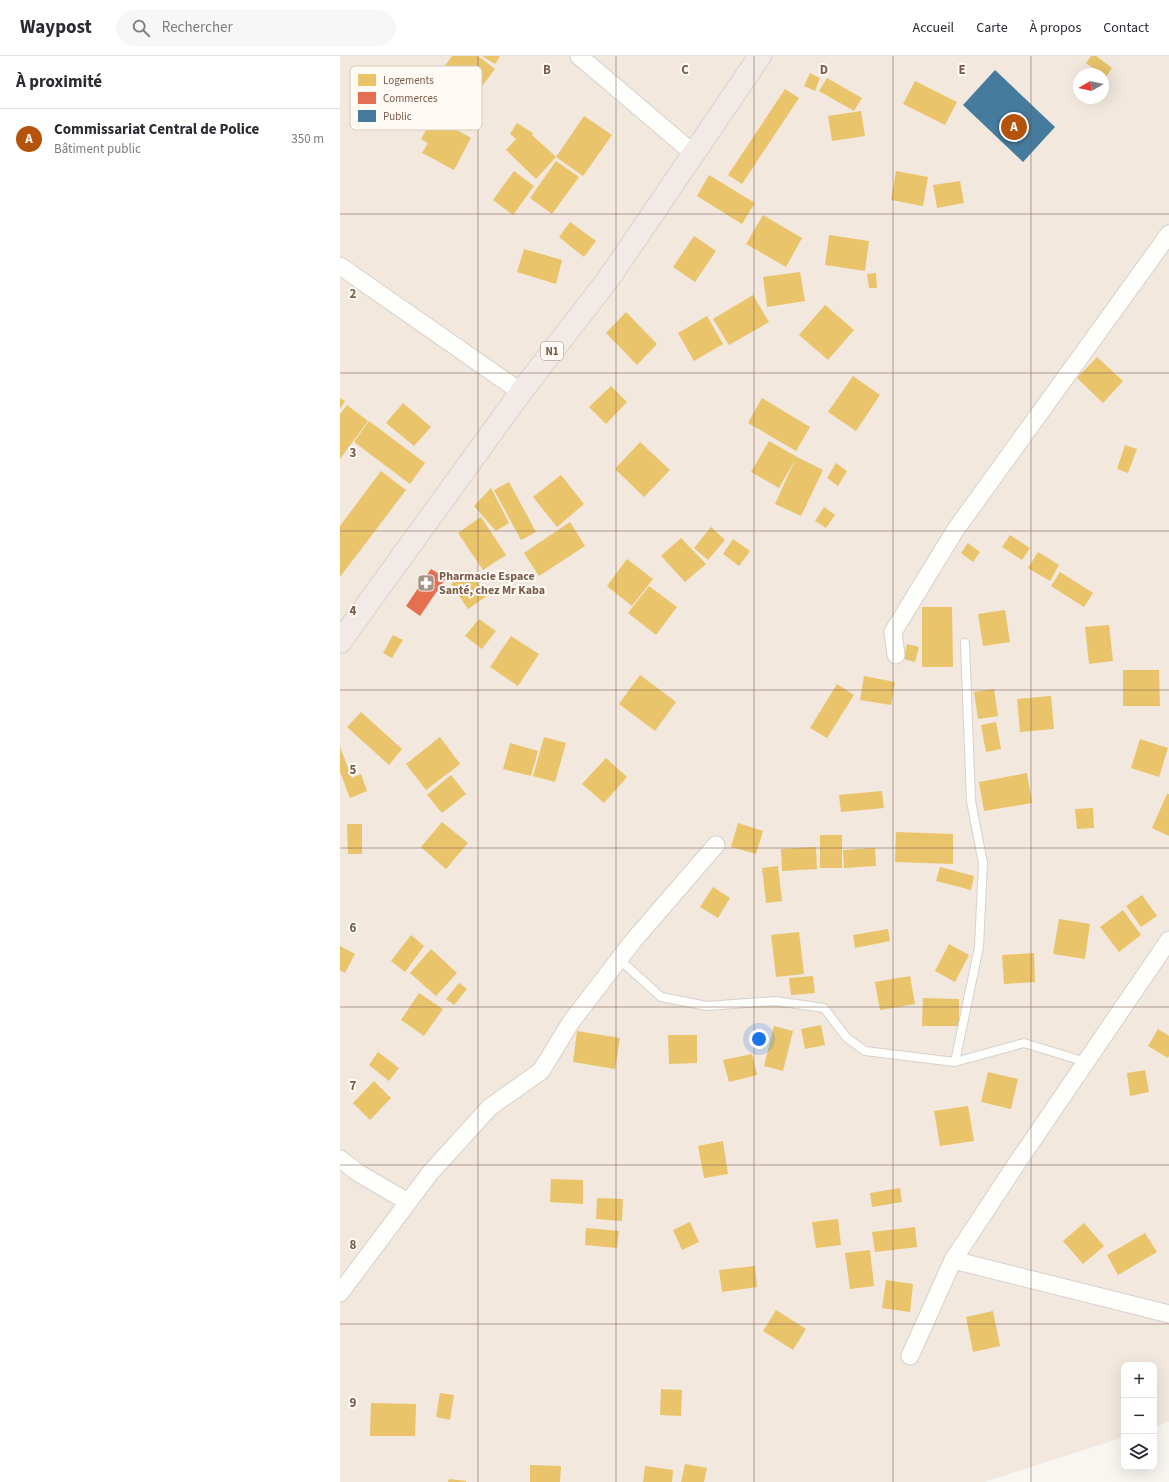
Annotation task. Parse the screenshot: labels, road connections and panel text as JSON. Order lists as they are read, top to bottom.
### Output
{
  "streets": {
    "highway": ["N1"]
  },
  "places": {
    "pharmacy": ["Pharmacie Espace Santé, chez Mr Kaba"]
  },
  "legend": ["Logements", "Commerces", "Public"],
  "north": "left",
  "page": {
    "header": "Waypost",
    "search": "Rechercher",
    "nav": [
      "Accueil",
      "Carte",
      "À propos",
      "Contact"
    ],
    "heading": "À proximité",
    "list": [
      {
        "mark": "A",
        "name": "Commissariat Central de Police",
        "note": "Bâtiment public",
        "value": "350 m"
      }
    ],
    "pins": "A",
    "map_buttons": ["+", "−"]
  },
  "grid": {
    "columns": [
      "B",
      "C",
      "D",
      "E"
    ],
    "rows": [
      "2",
      "3",
      "4",
      "5",
      "6",
      "7",
      "8",
      "9"
    ]
  }
}
